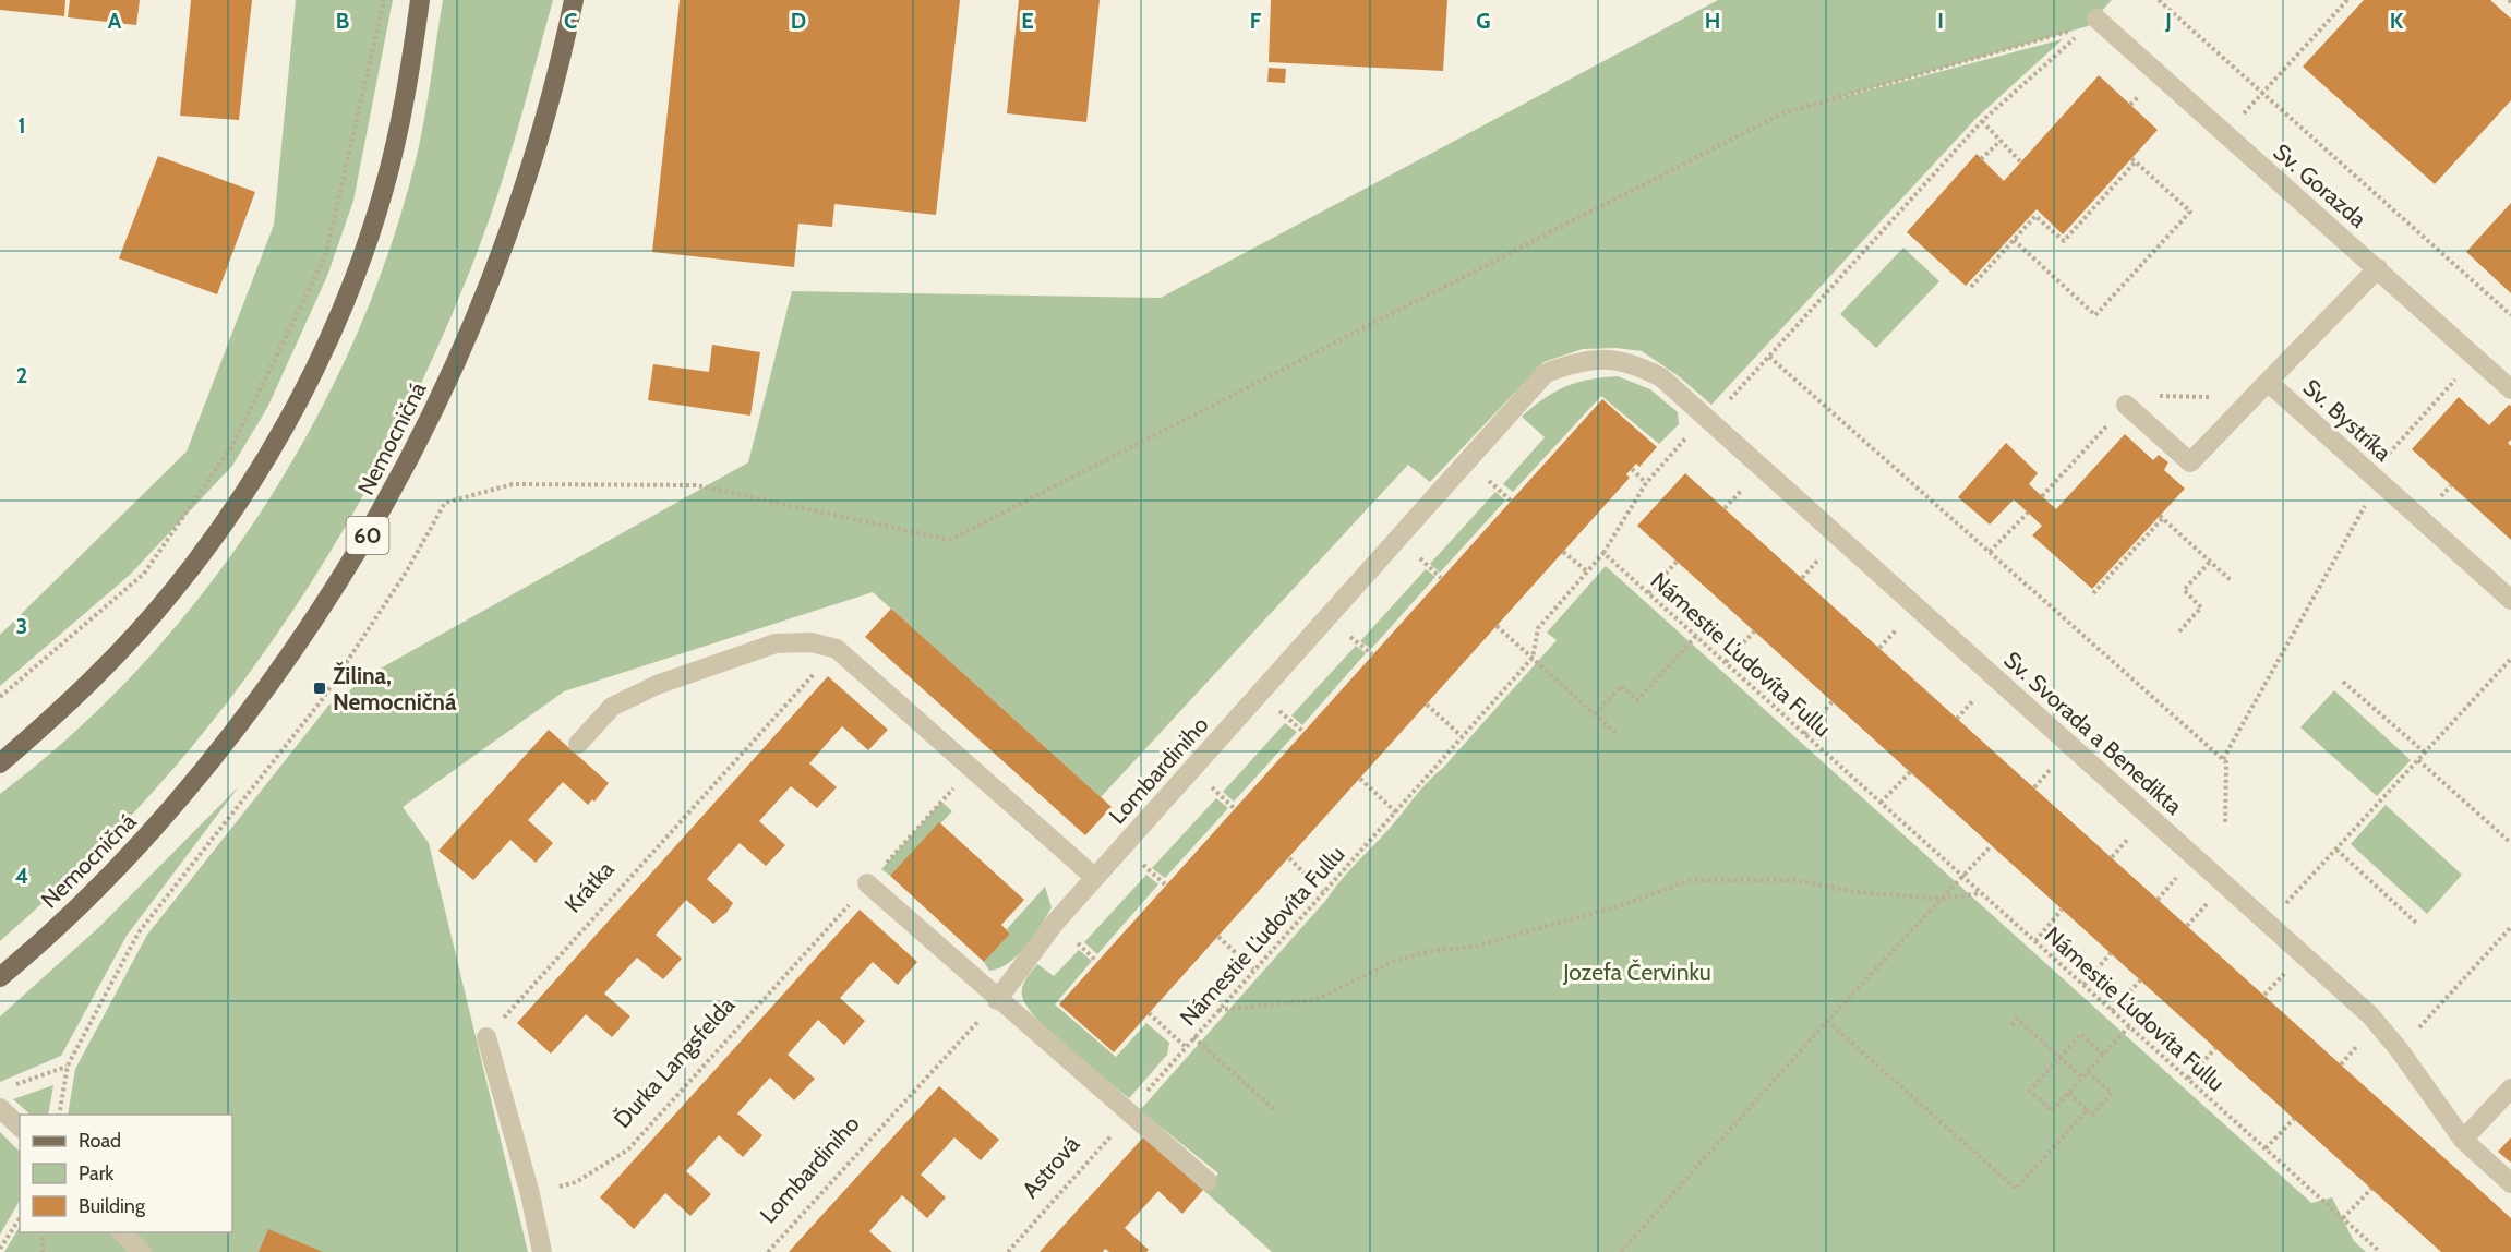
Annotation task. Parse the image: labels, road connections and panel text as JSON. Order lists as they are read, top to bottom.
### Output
{
  "streets": {
    "main road": ["Nemocničná", "60"],
    "street": [
      "Sv. Gorazda",
      "Sv. Bystríka",
      "Sv. Svorada a Benedikta",
      "Lombardiniho"
    ],
    "path": [
      "Námestie Ľudovíta Fullu",
      "Krátka",
      "Ďurka Langsfelda",
      "Astrová"
    ]
  },
  "crossings": [
    ["Sv. Gorazda", "Sv. Bystríka"],
    ["Sv. Svorada a Benedikta", "Lombardiniho"]
  ],
  "parks": ["Jozefa Červinku"],
  "places": {
    "transit": ["Žilina, Nemocničná"]
  },
  "legend": ["Road", "Park", "Building"],
  "grid": {
    "columns": [
      "A",
      "B",
      "C",
      "D",
      "E",
      "F",
      "G",
      "H",
      "I",
      "J",
      "K"
    ],
    "rows": [
      "1",
      "2",
      "3",
      "4"
    ]
  }
}
